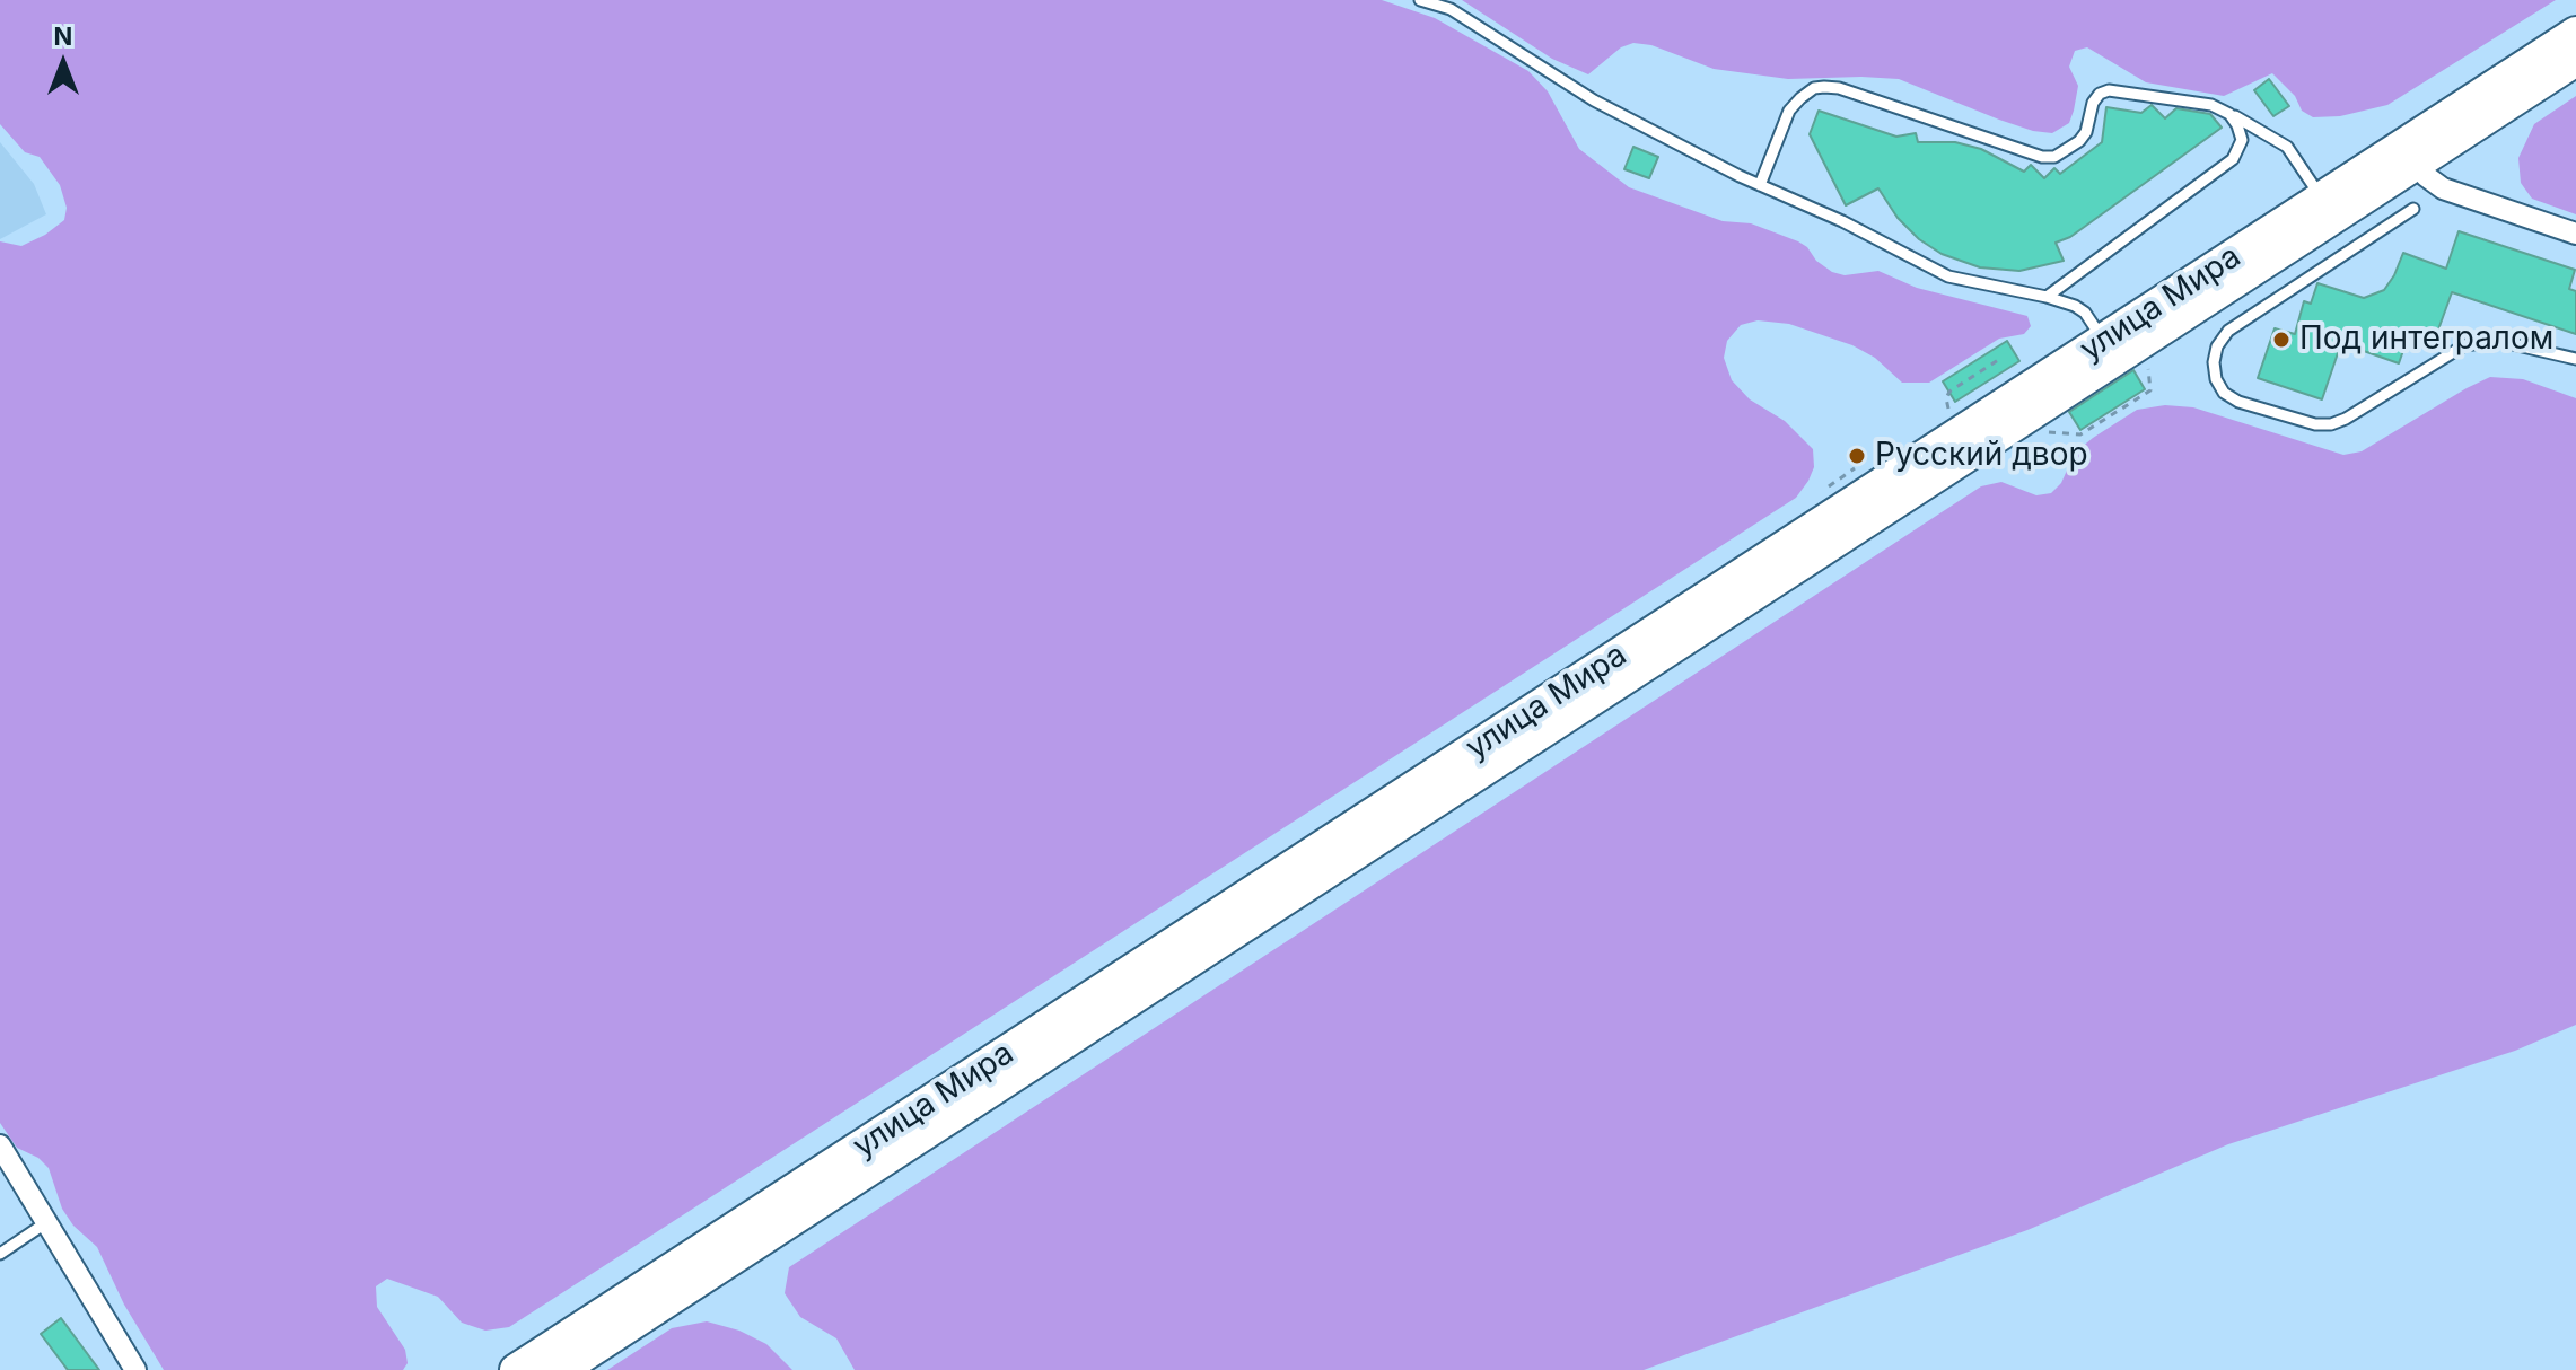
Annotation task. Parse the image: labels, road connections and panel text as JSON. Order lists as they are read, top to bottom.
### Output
{
  "streets": {
    "main road": ["улица Мира"]
  },
  "places": ["Под интегралом", "Русский двор"],
  "north": "top"
}
